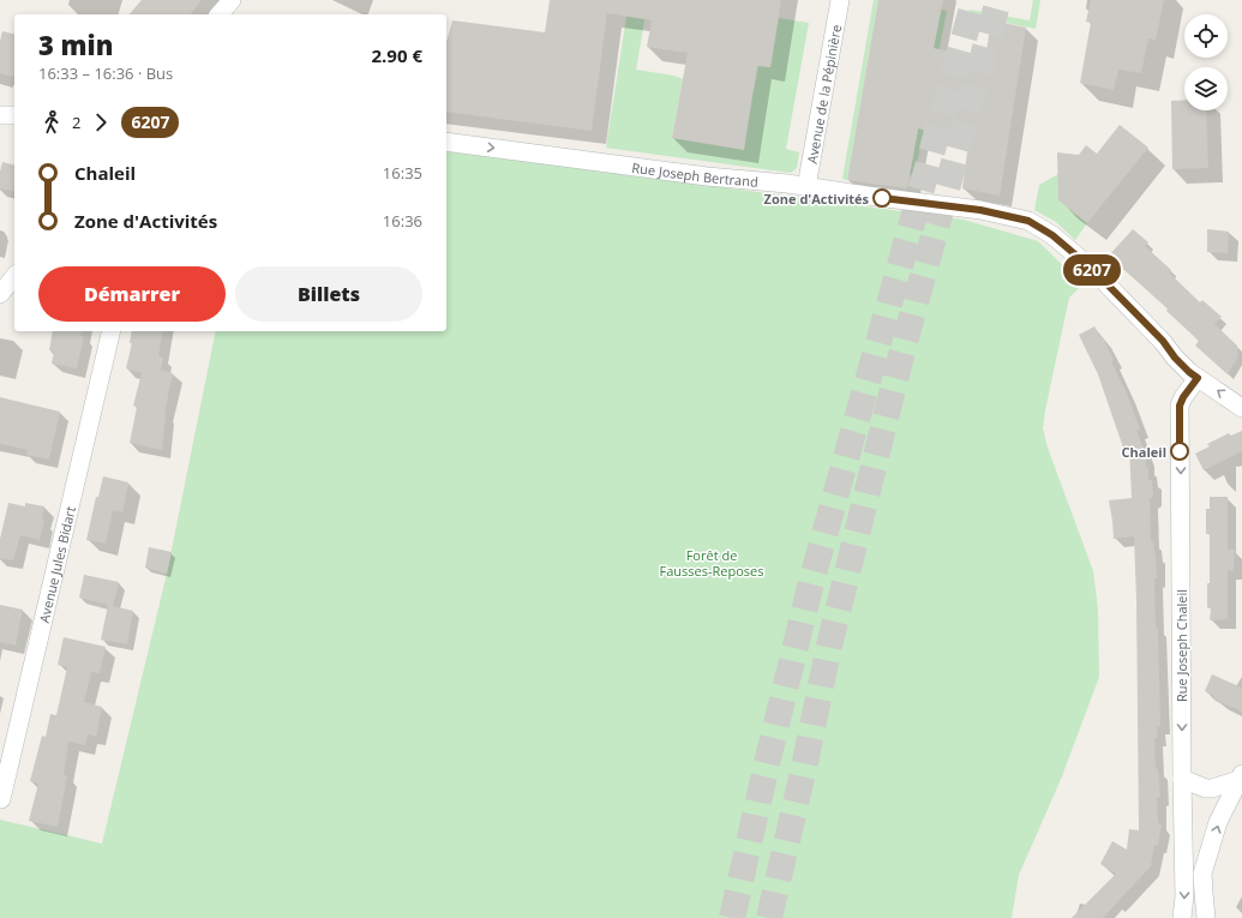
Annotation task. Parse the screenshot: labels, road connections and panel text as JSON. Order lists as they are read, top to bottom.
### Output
{
  "streets": {
    "street": [
      "Avenue de la Pépinière",
      "Rue Joseph Bertrand",
      "Avenue Jules Bidart",
      "Rue Joseph Chaleil"
    ]
  },
  "crossings": [
    ["Avenue de la Pépinière", "Rue Joseph Bertrand"],
    ["Rue Joseph Bertrand", "Rue Joseph Chaleil"]
  ],
  "one_way": ["Rue Joseph Chaleil"],
  "parks": ["Forêt de Fausses-Reposes"],
  "places": ["Zone d'Activités", "Chaleil"],
  "lines": ["bus line 6207"],
  "page": {
    "on_map": "6207",
    "heading": ["3 min", "16:33 – 16:36 · Bus", "2.90 €"],
    "legs": ["2", "6207"],
    "list": [
      {
        "name": "Chaleil",
        "value": "16:35"
      },
      {
        "name": "Zone d'Activités",
        "value": "16:36"
      }
    ],
    "buttons": ["Démarrer", "Billets"]
  }
}
